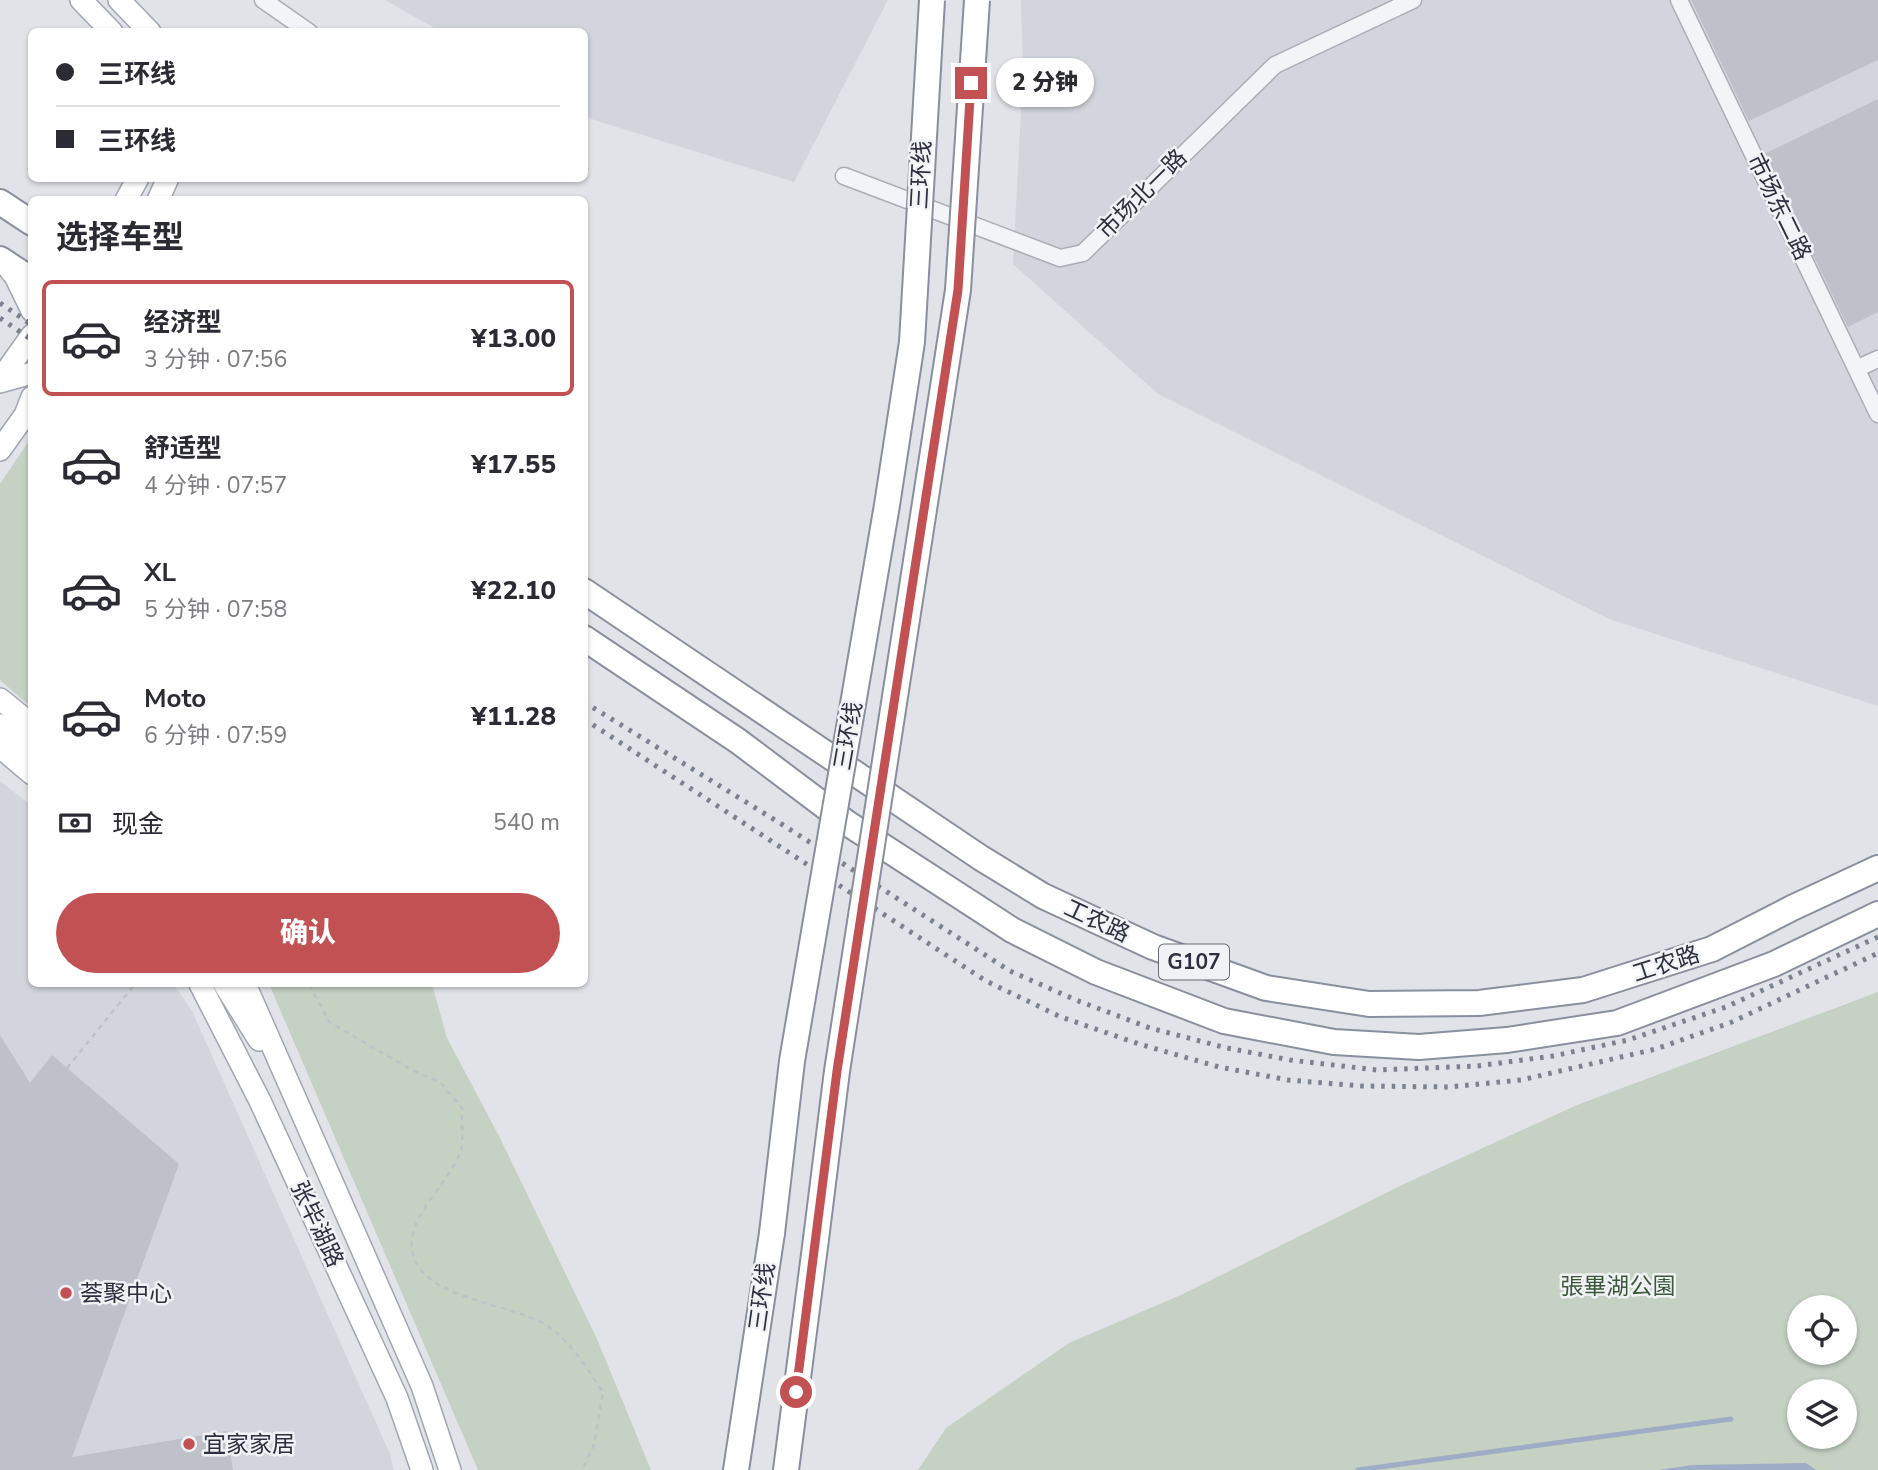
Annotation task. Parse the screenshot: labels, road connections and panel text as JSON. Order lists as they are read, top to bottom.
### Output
{
  "streets": {
    "highway": ["三环线", "工农路", "G107"],
    "main road": ["张毕湖路"],
    "street": ["市场北一路", "市场东二路"]
  },
  "parks": ["張畢湖公園"],
  "places": ["荟聚中心", "宜家家居"],
  "page": {
    "banner": ["三环线", "三环线"],
    "bubble": "2 分钟",
    "heading": "选择车型",
    "list": [
      {
        "name": "经济型",
        "note": "3 分钟 · 07:56",
        "value": "¥13.00"
      },
      {
        "name": "舒适型",
        "note": "4 分钟 · 07:57",
        "value": "¥17.55"
      },
      {
        "name": "XL",
        "note": "5 分钟 · 07:58",
        "value": "¥22.10"
      },
      {
        "name": "Moto",
        "note": "6 分钟 · 07:59",
        "value": "¥11.28"
      }
    ],
    "pay": ["现金", "540 m"],
    "buttons": "确认"
  }
}
